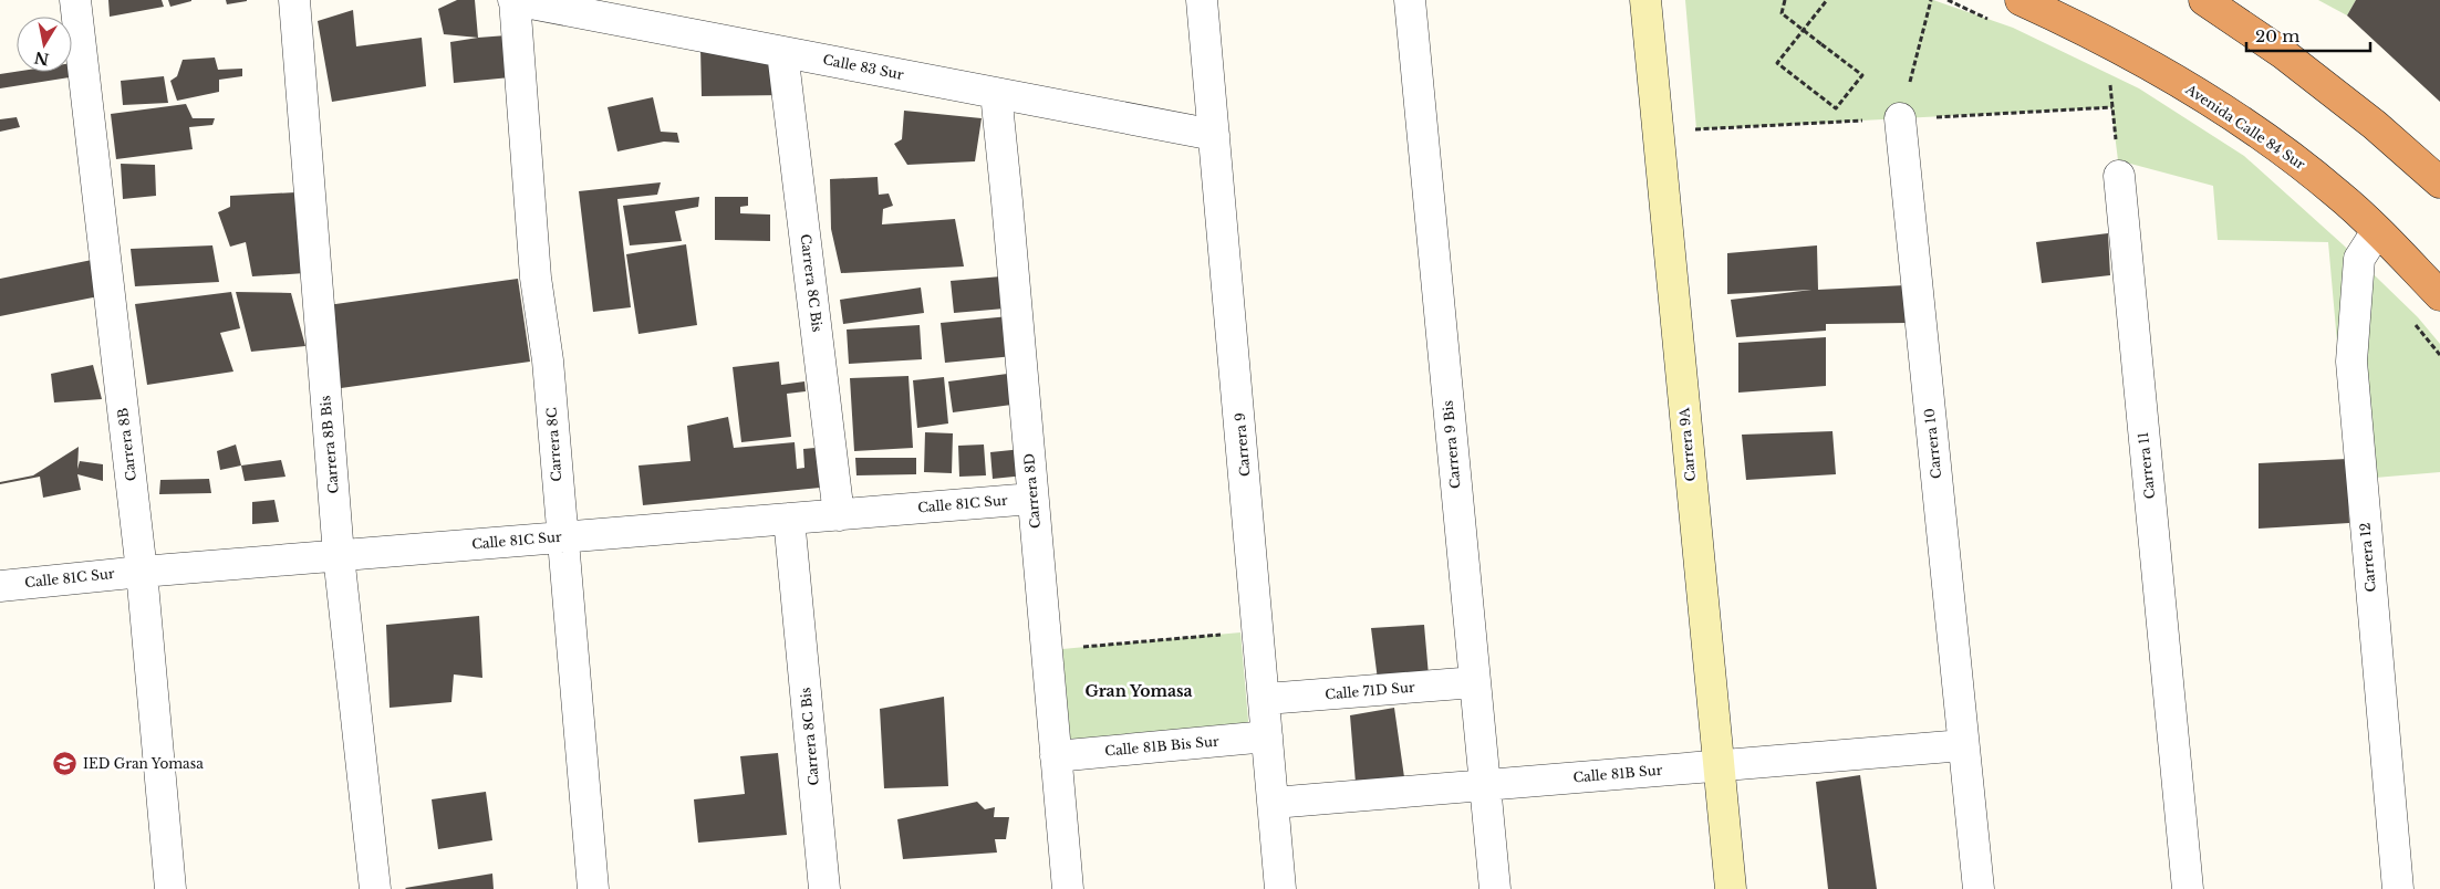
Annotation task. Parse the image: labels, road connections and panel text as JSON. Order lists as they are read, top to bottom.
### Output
{
  "streets": {
    "highway": ["Avenida Calle 84 Sur"],
    "street": [
      "Calle 83 Sur",
      "Carrera 8C Bis",
      "Carrera 10",
      "Carrera 8B",
      "Carrera 8B Bis",
      "Carrera 8C",
      "Carrera 9",
      "Carrera 9 Bis",
      "Carrera 9A",
      "Carrera 11",
      "Carrera 8D",
      "Calle 81C Sur",
      "Carrera 12",
      "Calle 71D Sur",
      "Calle 81B Bis Sur",
      "Calle 81B Sur"
    ]
  },
  "crossings": [
    ["Calle 83 Sur", "Carrera 8C Bis"],
    ["Calle 83 Sur", "Carrera 8C"],
    ["Calle 83 Sur", "Carrera 9"],
    ["Calle 83 Sur", "Carrera 8D"],
    ["Avenida Calle 84 Sur", "Carrera 12"],
    ["Carrera 8C Bis", "Calle 81C Sur"],
    ["Carrera 10", "Calle 81B Sur"],
    ["Carrera 8B", "Calle 81C Sur"],
    ["Carrera 8B Bis", "Calle 81C Sur"],
    ["Carrera 8C", "Calle 81C Sur"],
    ["Carrera 9", "Calle 71D Sur"],
    ["Carrera 9", "Calle 81B Bis Sur"],
    ["Carrera 9", "Calle 81B Sur"],
    ["Carrera 9 Bis", "Calle 71D Sur"],
    ["Carrera 9 Bis", "Calle 81B Sur"],
    ["Carrera 9A", "Calle 81B Sur"],
    ["Carrera 8D", "Calle 81C Sur"],
    ["Carrera 8D", "Calle 81B Bis Sur"]
  ],
  "districts": ["Gran Yomasa"],
  "places": {
    "school or university": ["IED Gran Yomasa"]
  },
  "scale_bar": "20 m",
  "north": "bottom"
}
